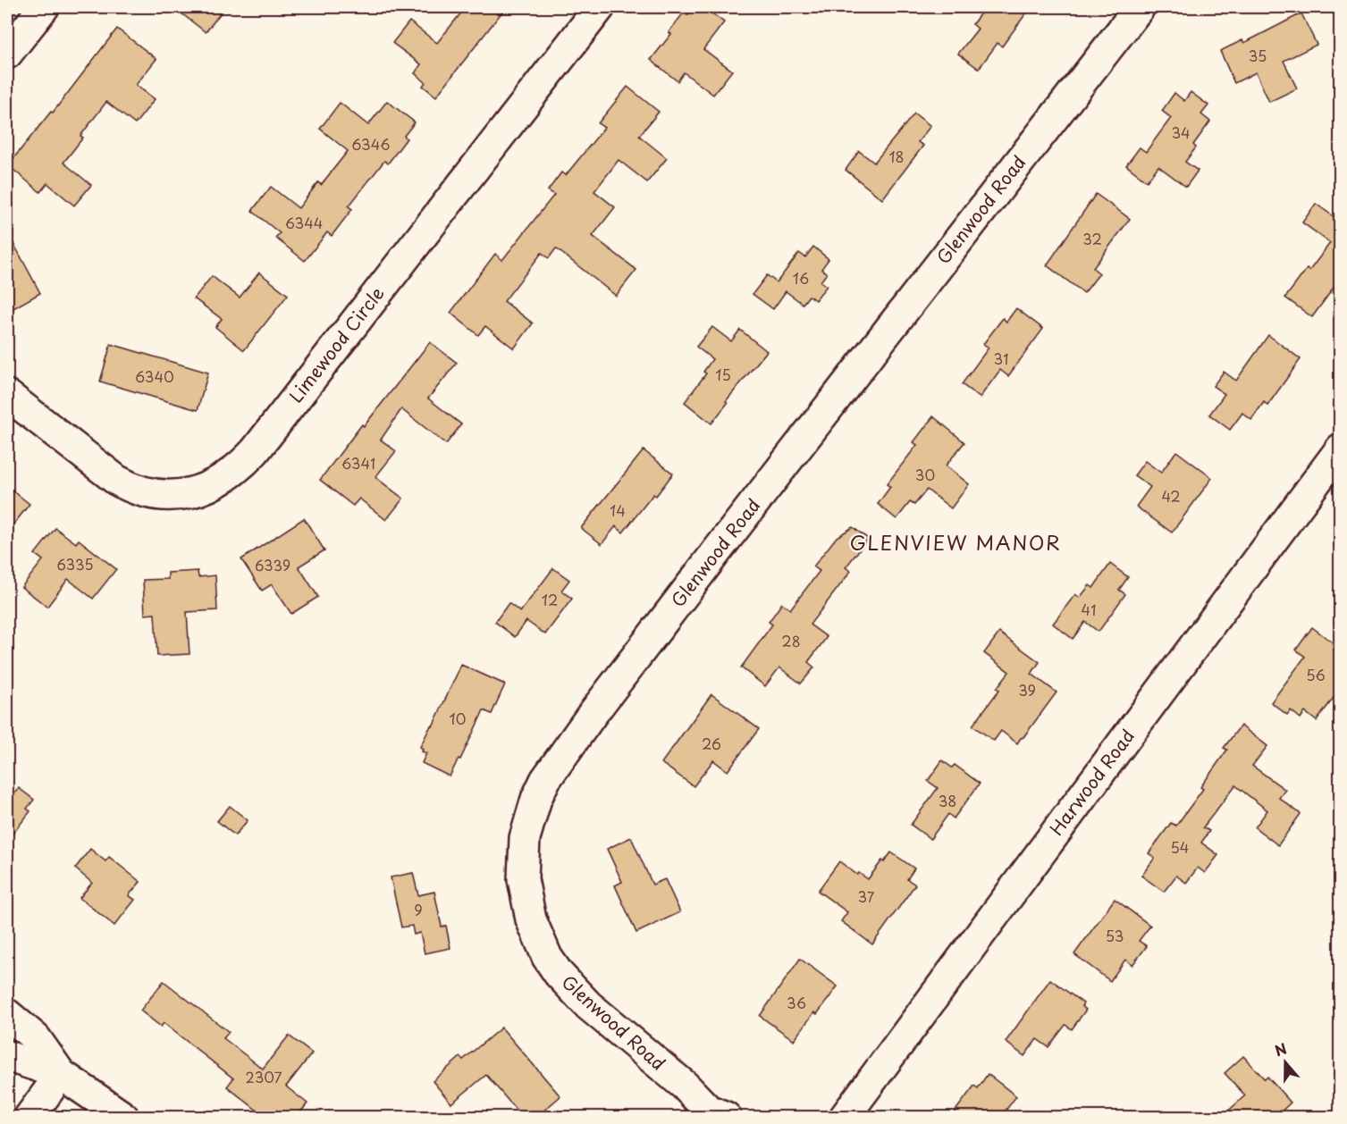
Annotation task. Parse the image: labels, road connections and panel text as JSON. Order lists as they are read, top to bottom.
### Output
{
  "streets": {
    "street": ["Glenwood Road", "Limewood Circle", "Harwood Road"]
  },
  "districts": ["GLENVIEW MANOR"],
  "house_numbers": [
    "35",
    "34",
    "6346",
    "18",
    "6344",
    "32",
    "16",
    "31",
    "15",
    "6340",
    "6341",
    "30",
    "42",
    "14",
    "6335",
    "6339",
    "12",
    "41",
    "28",
    "56",
    "39",
    "10",
    "26",
    "38",
    "54",
    "37",
    "9",
    "53",
    "36",
    "2307"
  ],
  "north": "top"
}
